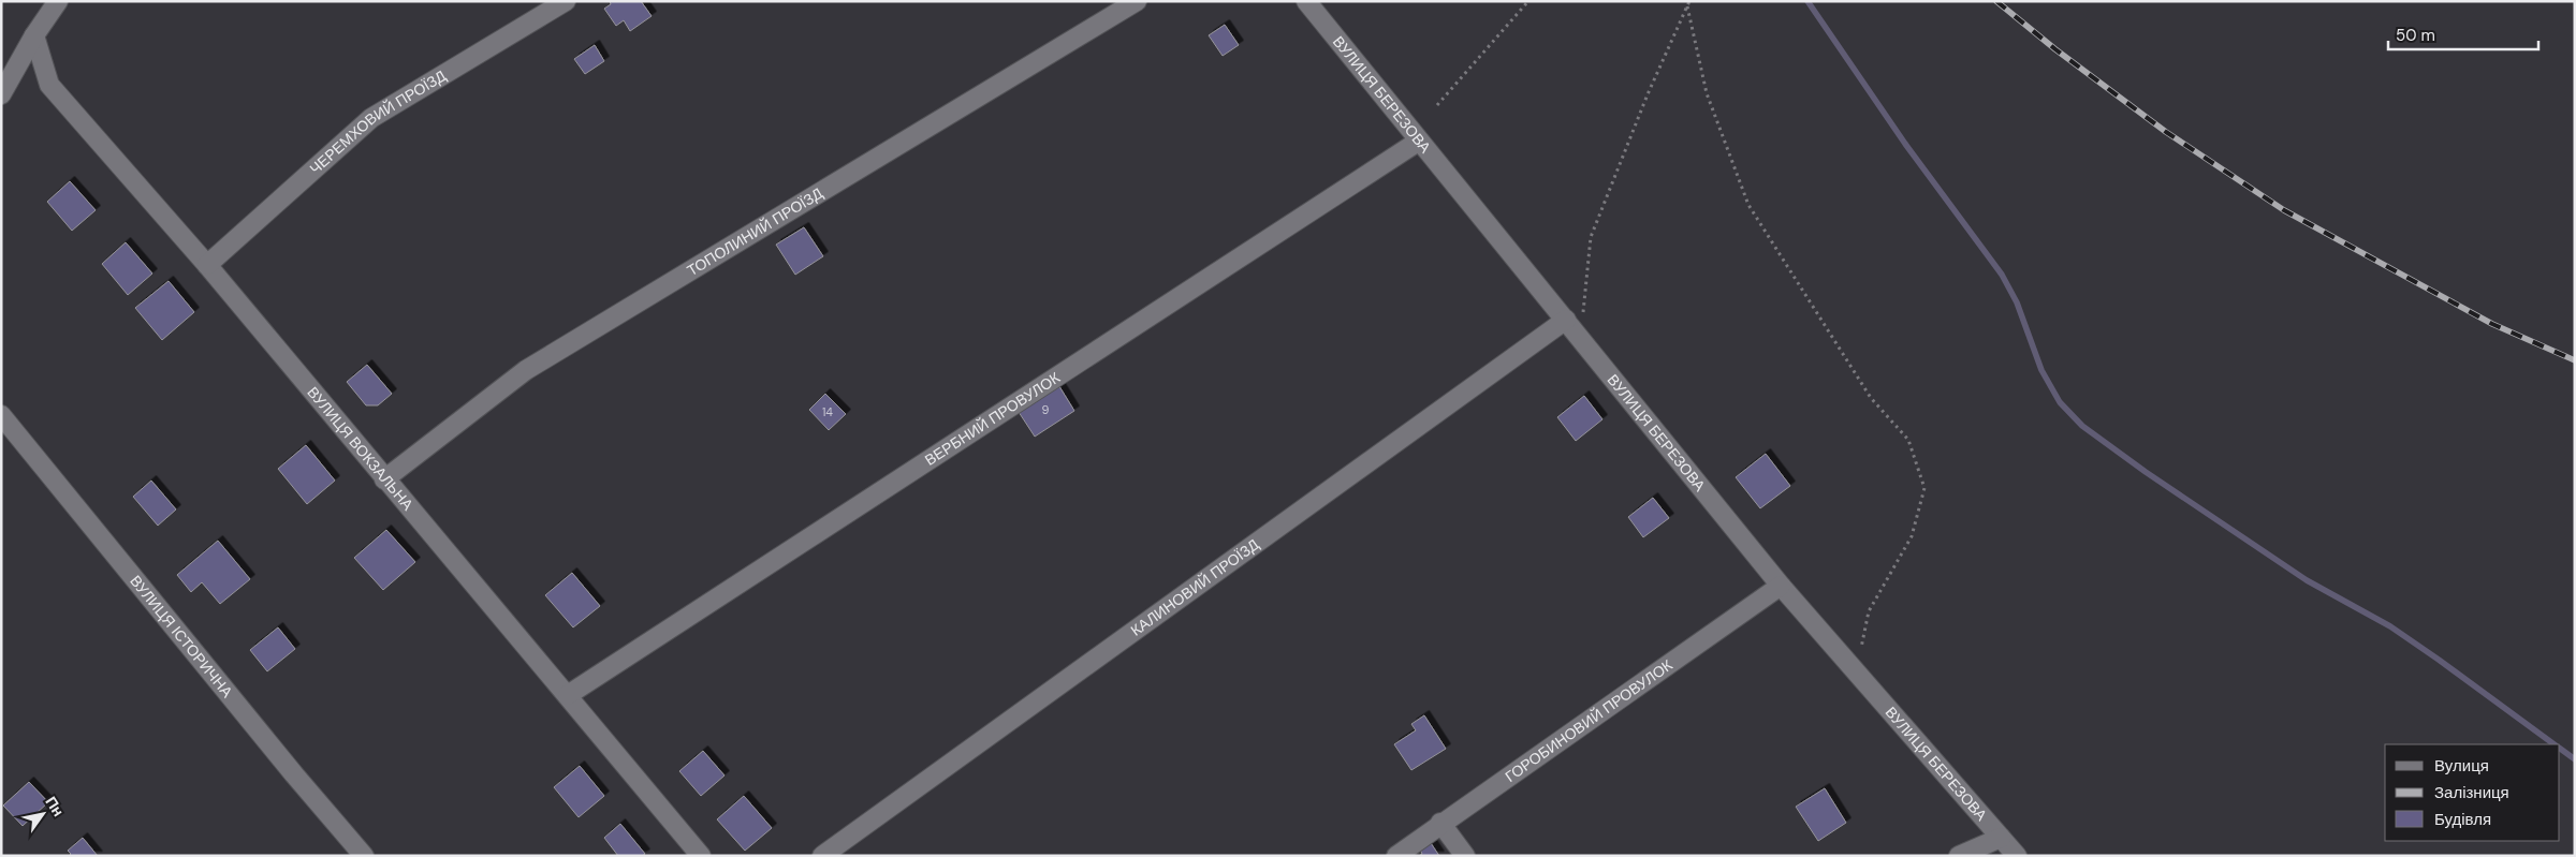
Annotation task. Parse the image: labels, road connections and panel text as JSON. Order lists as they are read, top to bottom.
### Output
{
  "streets": {
    "street": [
      "ВУЛИЦЯ БЕРЕЗОВА",
      "ЧЕРЕМХОВИЙ ПРОЇЗД",
      "ТОПОЛИНИЙ ПРОЇЗД",
      "ВЕРБНИЙ ПРОВУЛОК",
      "ВУЛИЦЯ ВОКЗАЛЬНА",
      "КАЛИНОВИЙ ПРОЇЗД",
      "ВУЛИЦЯ ІСТОРИЧНА",
      "ГОРОБИНОВИЙ ПРОВУЛОК"
    ]
  },
  "crossings": [
    ["ВУЛИЦЯ БЕРЕЗОВА", "ВЕРБНИЙ ПРОВУЛОК"],
    ["ВУЛИЦЯ БЕРЕЗОВА", "КАЛИНОВИЙ ПРОЇЗД"],
    ["ВУЛИЦЯ БЕРЕЗОВА", "ГОРОБИНОВИЙ ПРОВУЛОК"],
    ["ЧЕРЕМХОВИЙ ПРОЇЗД", "ВУЛИЦЯ ВОКЗАЛЬНА"],
    ["ТОПОЛИНИЙ ПРОЇЗД", "ВУЛИЦЯ ВОКЗАЛЬНА"],
    ["ВЕРБНИЙ ПРОВУЛОК", "ВУЛИЦЯ ВОКЗАЛЬНА"]
  ],
  "house_numbers": ["9", "14"],
  "legend": ["Вулиця", "Залізниця", "Будівля"],
  "scale_bar": "50 m",
  "north": "top right"
}
